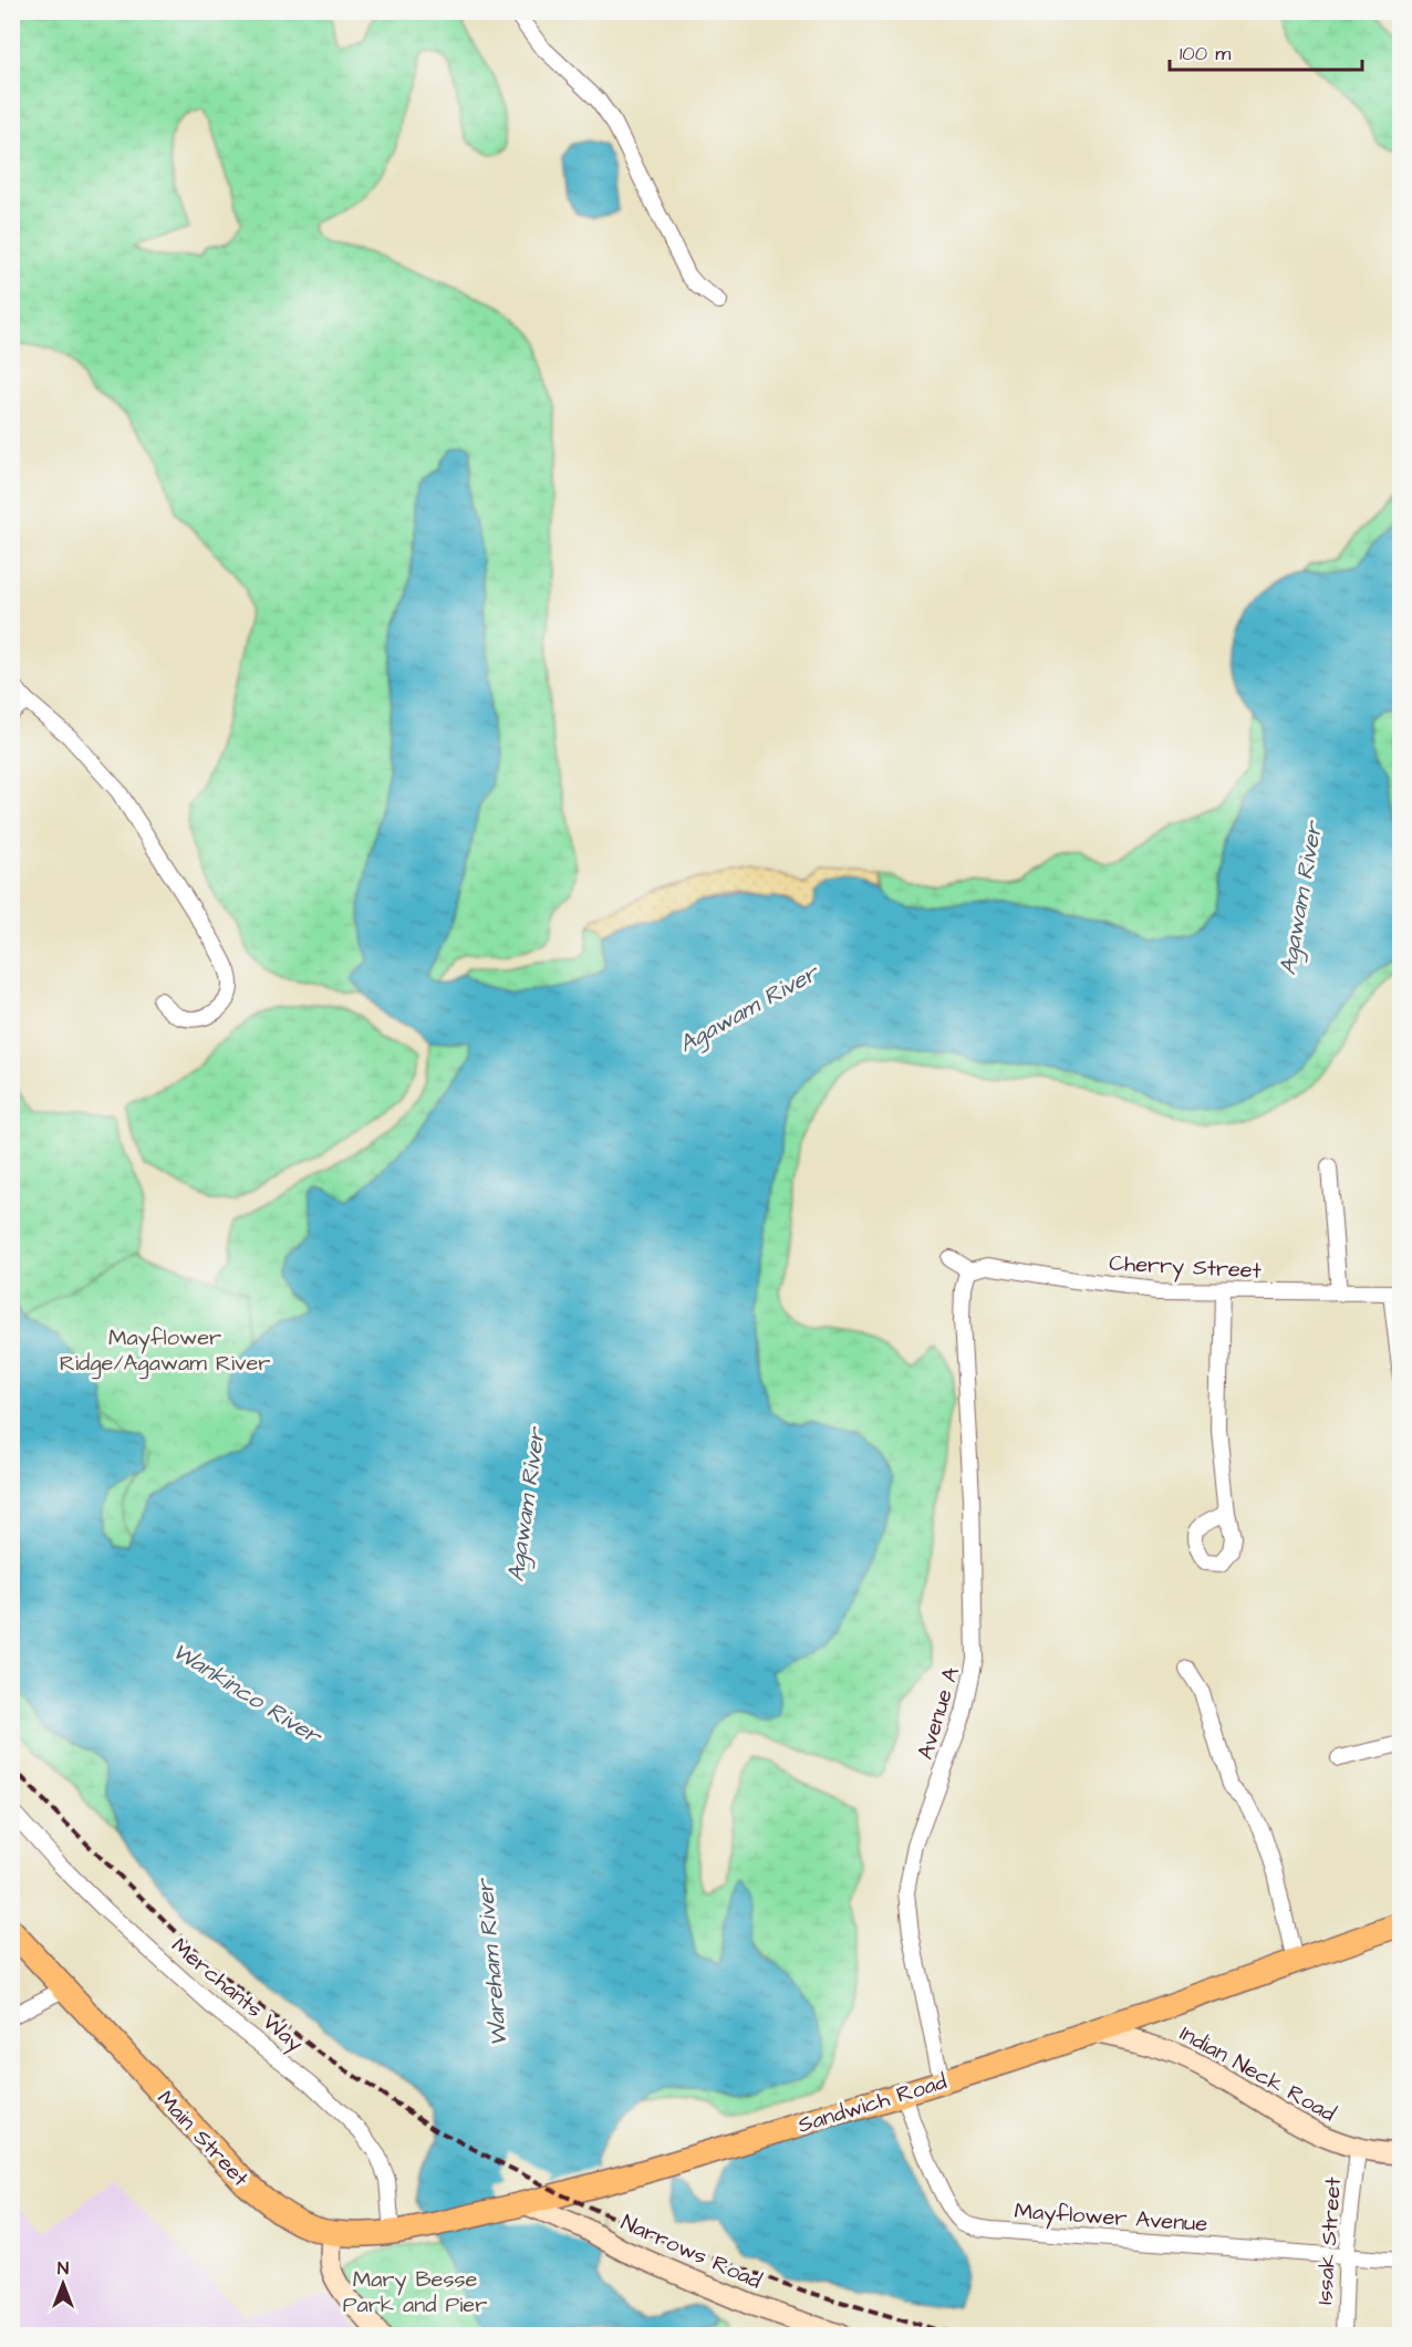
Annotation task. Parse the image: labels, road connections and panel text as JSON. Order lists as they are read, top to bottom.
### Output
{
  "streets": {
    "main road": ["Sandwich Road", "Main Street"],
    "street": [
      "Cherry Street",
      "Avenue A",
      "Merchants Way",
      "Indian Neck Road",
      "Mayflower Avenue",
      "Issak Street",
      "Narrows Road"
    ]
  },
  "crossings": [
    ["Cherry Street", "Avenue A"],
    ["Avenue A", "Sandwich Road"],
    ["Merchants Way", "Sandwich Road"],
    ["Indian Neck Road", "Sandwich Road"],
    ["Indian Neck Road", "Issak Street"],
    ["Sandwich Road", "Main Street"],
    ["Sandwich Road", "Mayflower Avenue"],
    ["Sandwich Road", "Narrows Road"],
    ["Mayflower Avenue", "Issak Street"]
  ],
  "water": ["Agawam River", "Wankinco River", "Wareham River"],
  "parks": ["Mayflower Ridge/Agawam River", "Mary Besse Park and Pier"],
  "scale_bar": "100 m",
  "north": "top"
}
